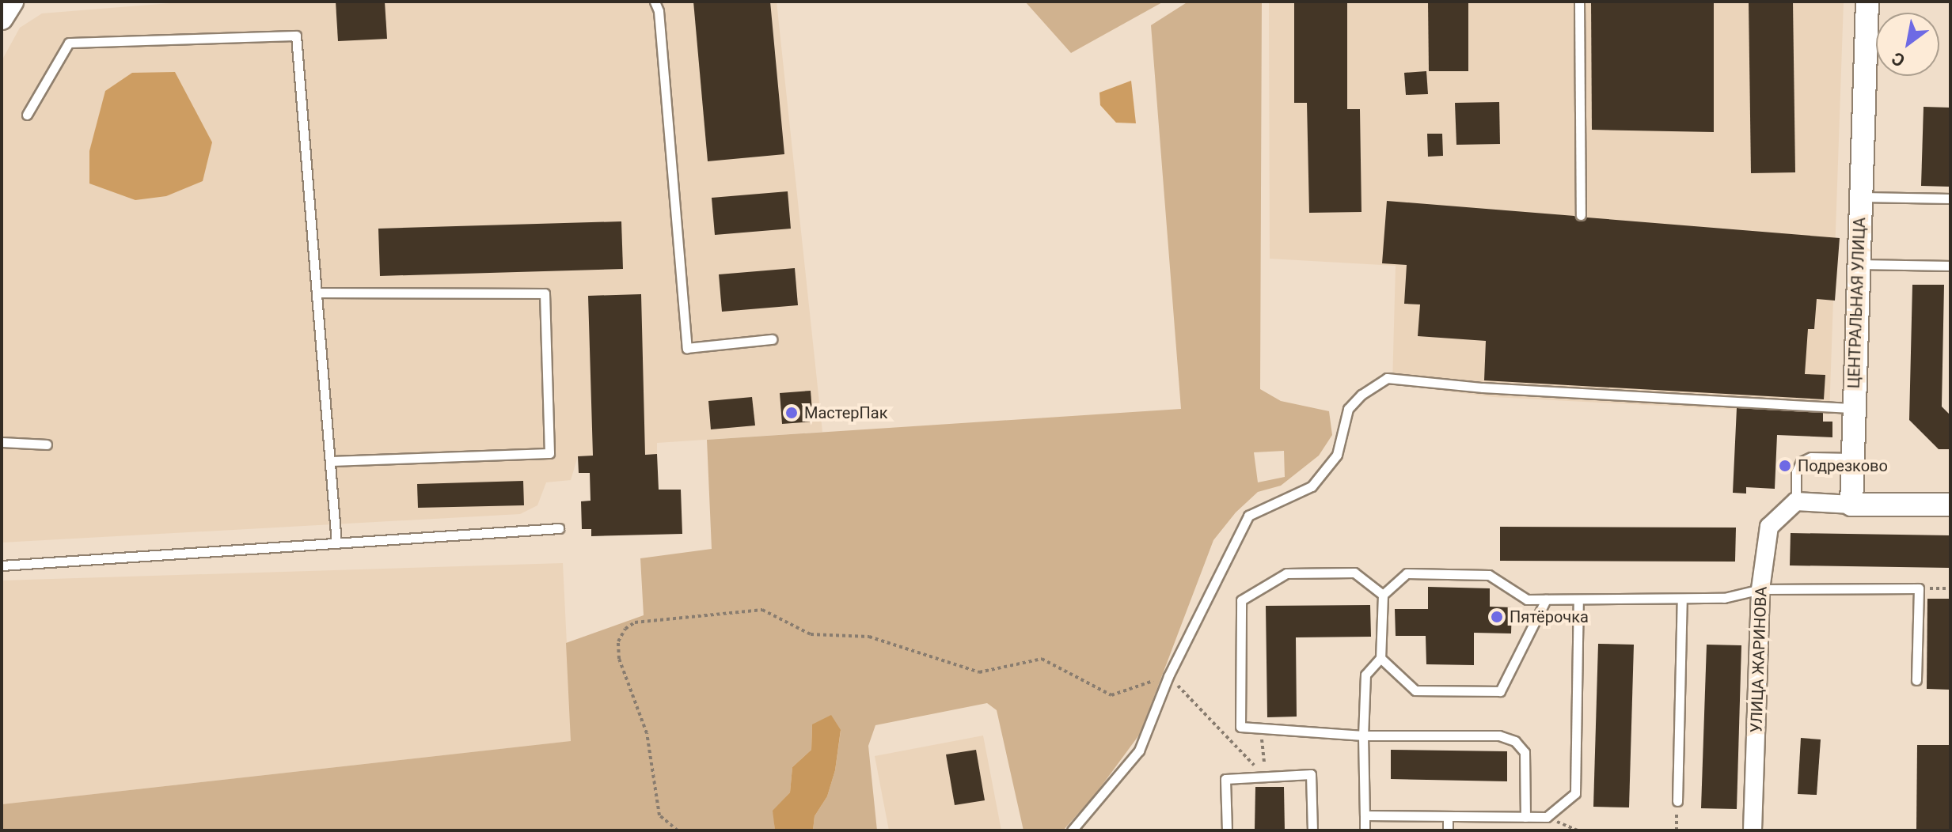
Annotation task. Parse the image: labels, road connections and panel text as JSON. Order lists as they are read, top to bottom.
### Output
{
  "streets": {
    "street": ["ЦЕНТРАЛЬНАЯ УЛИЦА", "УЛИЦА ЖАРИНОВА"]
  },
  "places": ["МастерПак", "Подрезково", "Пятёрочка"],
  "north": "bottom left"
}
